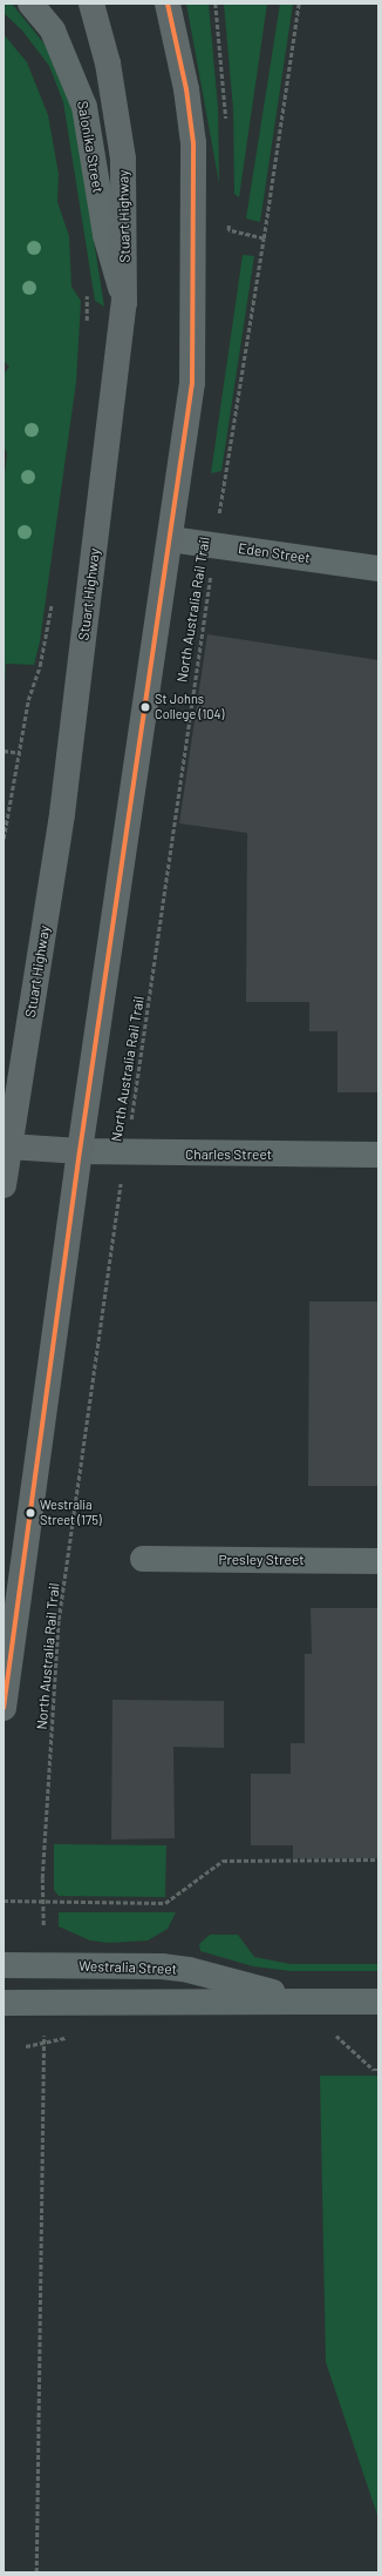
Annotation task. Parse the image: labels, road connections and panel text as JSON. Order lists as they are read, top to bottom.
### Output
{
  "streets": {
    "highway": ["Stuart Highway"],
    "street": [
      "Salonika Street",
      "Eden Street",
      "Charles Street",
      "Presley Street",
      "Westralia Street"
    ],
    "path": ["North Australia Rail Trail"]
  },
  "crossings": [
    ["Salonika Street", "Stuart Highway"],
    ["Eden Street", "North Australia Rail Trail"],
    ["North Australia Rail Trail", "Charles Street"]
  ],
  "places": ["St Johns College (104)", "Westralia Street (175)"]
}
